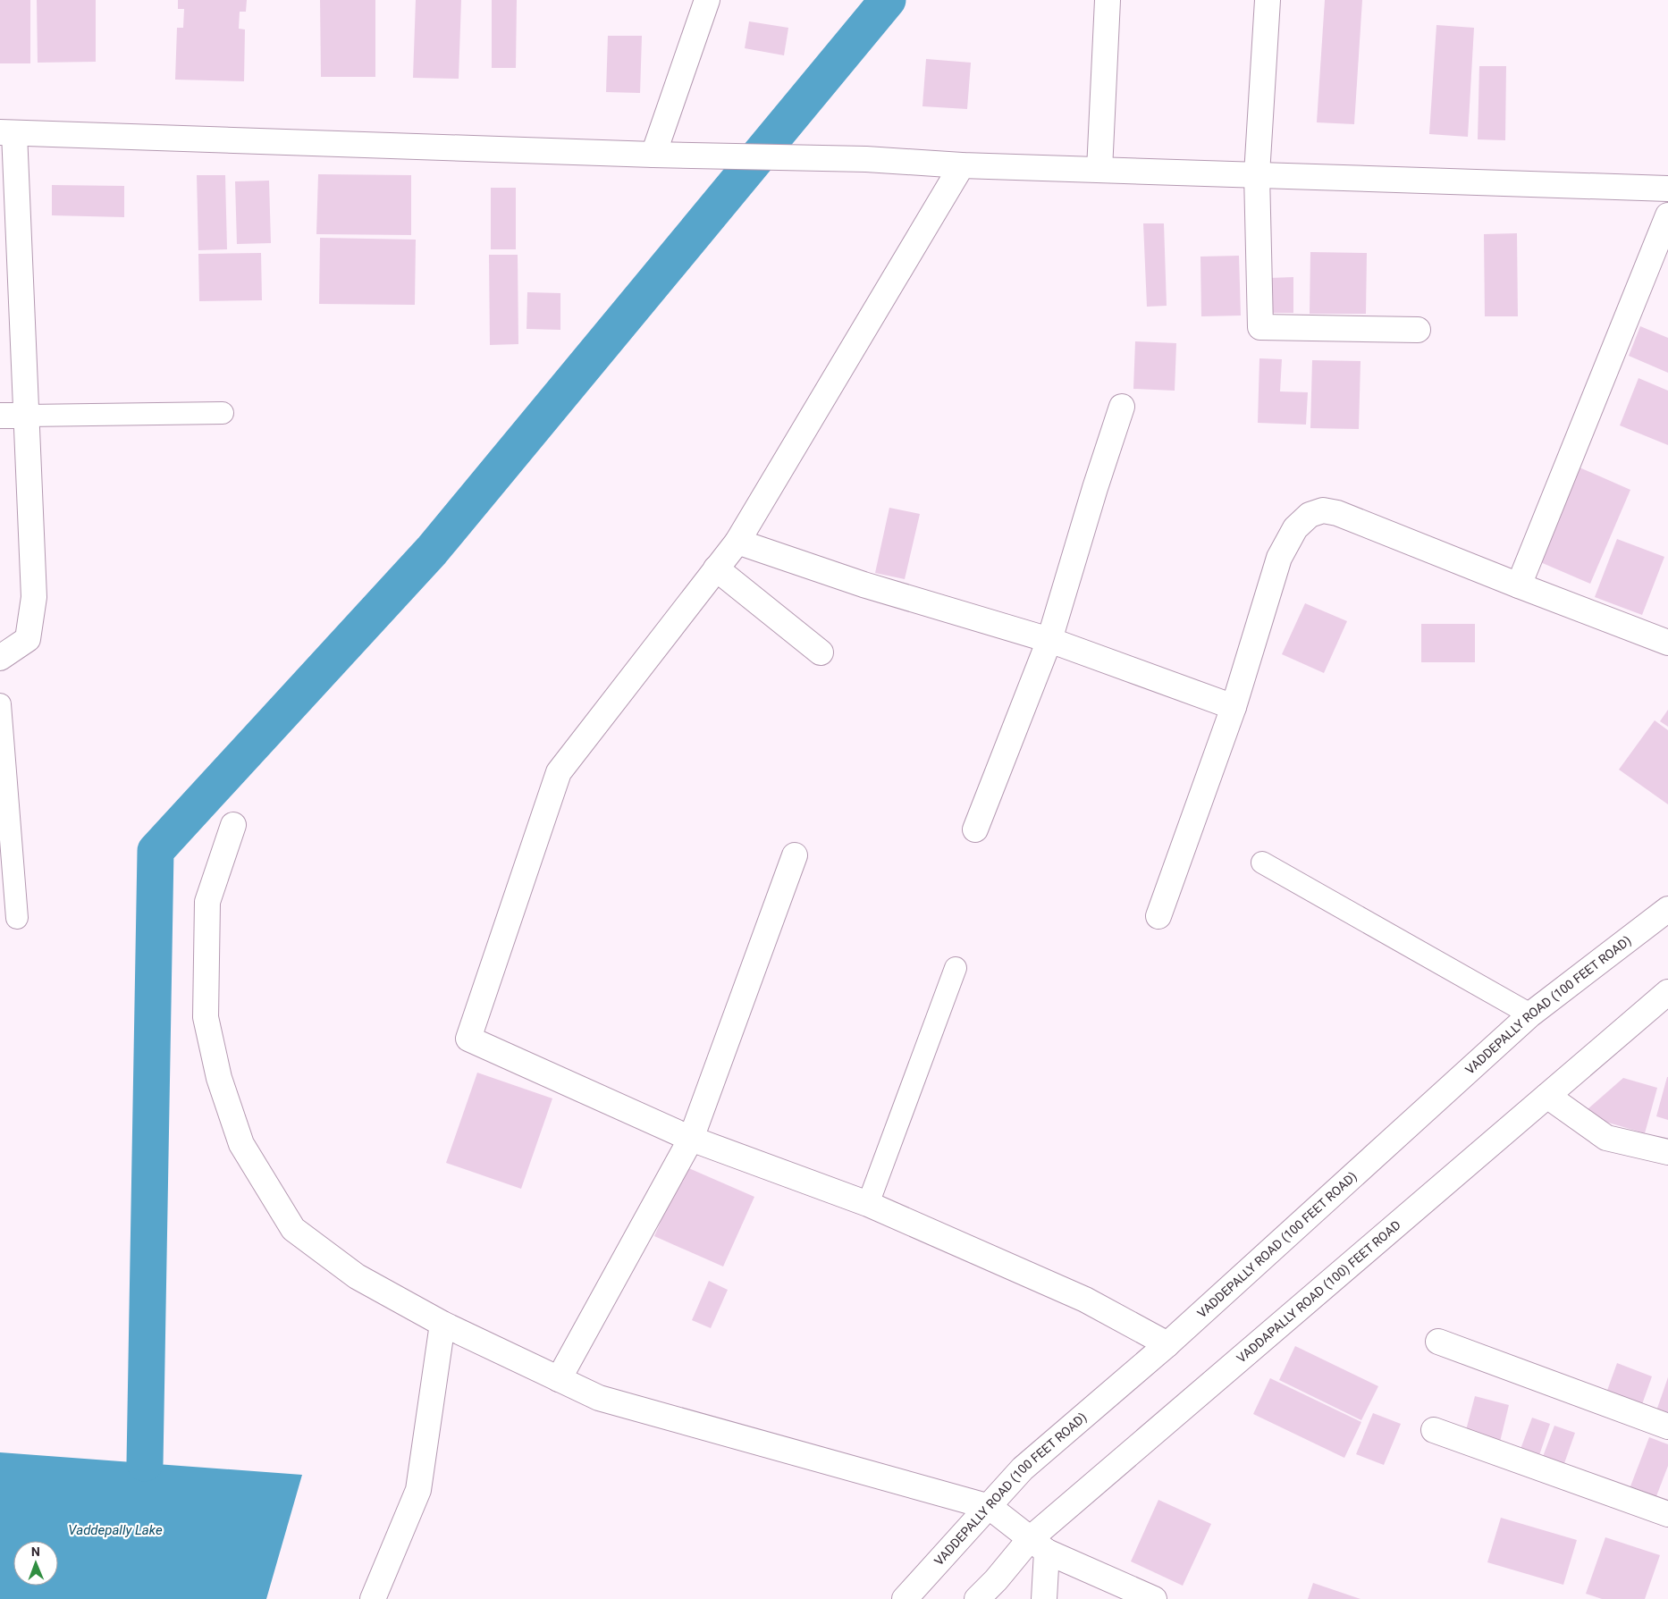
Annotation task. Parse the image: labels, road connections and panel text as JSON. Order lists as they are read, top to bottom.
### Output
{
  "streets": {
    "street": ["VADDEPALLY ROAD (100 FEET ROAD)", "VADDAPALLY ROAD (100) FEET ROAD"]
  },
  "water": ["Vaddepally Lake"],
  "north": "top"
}
